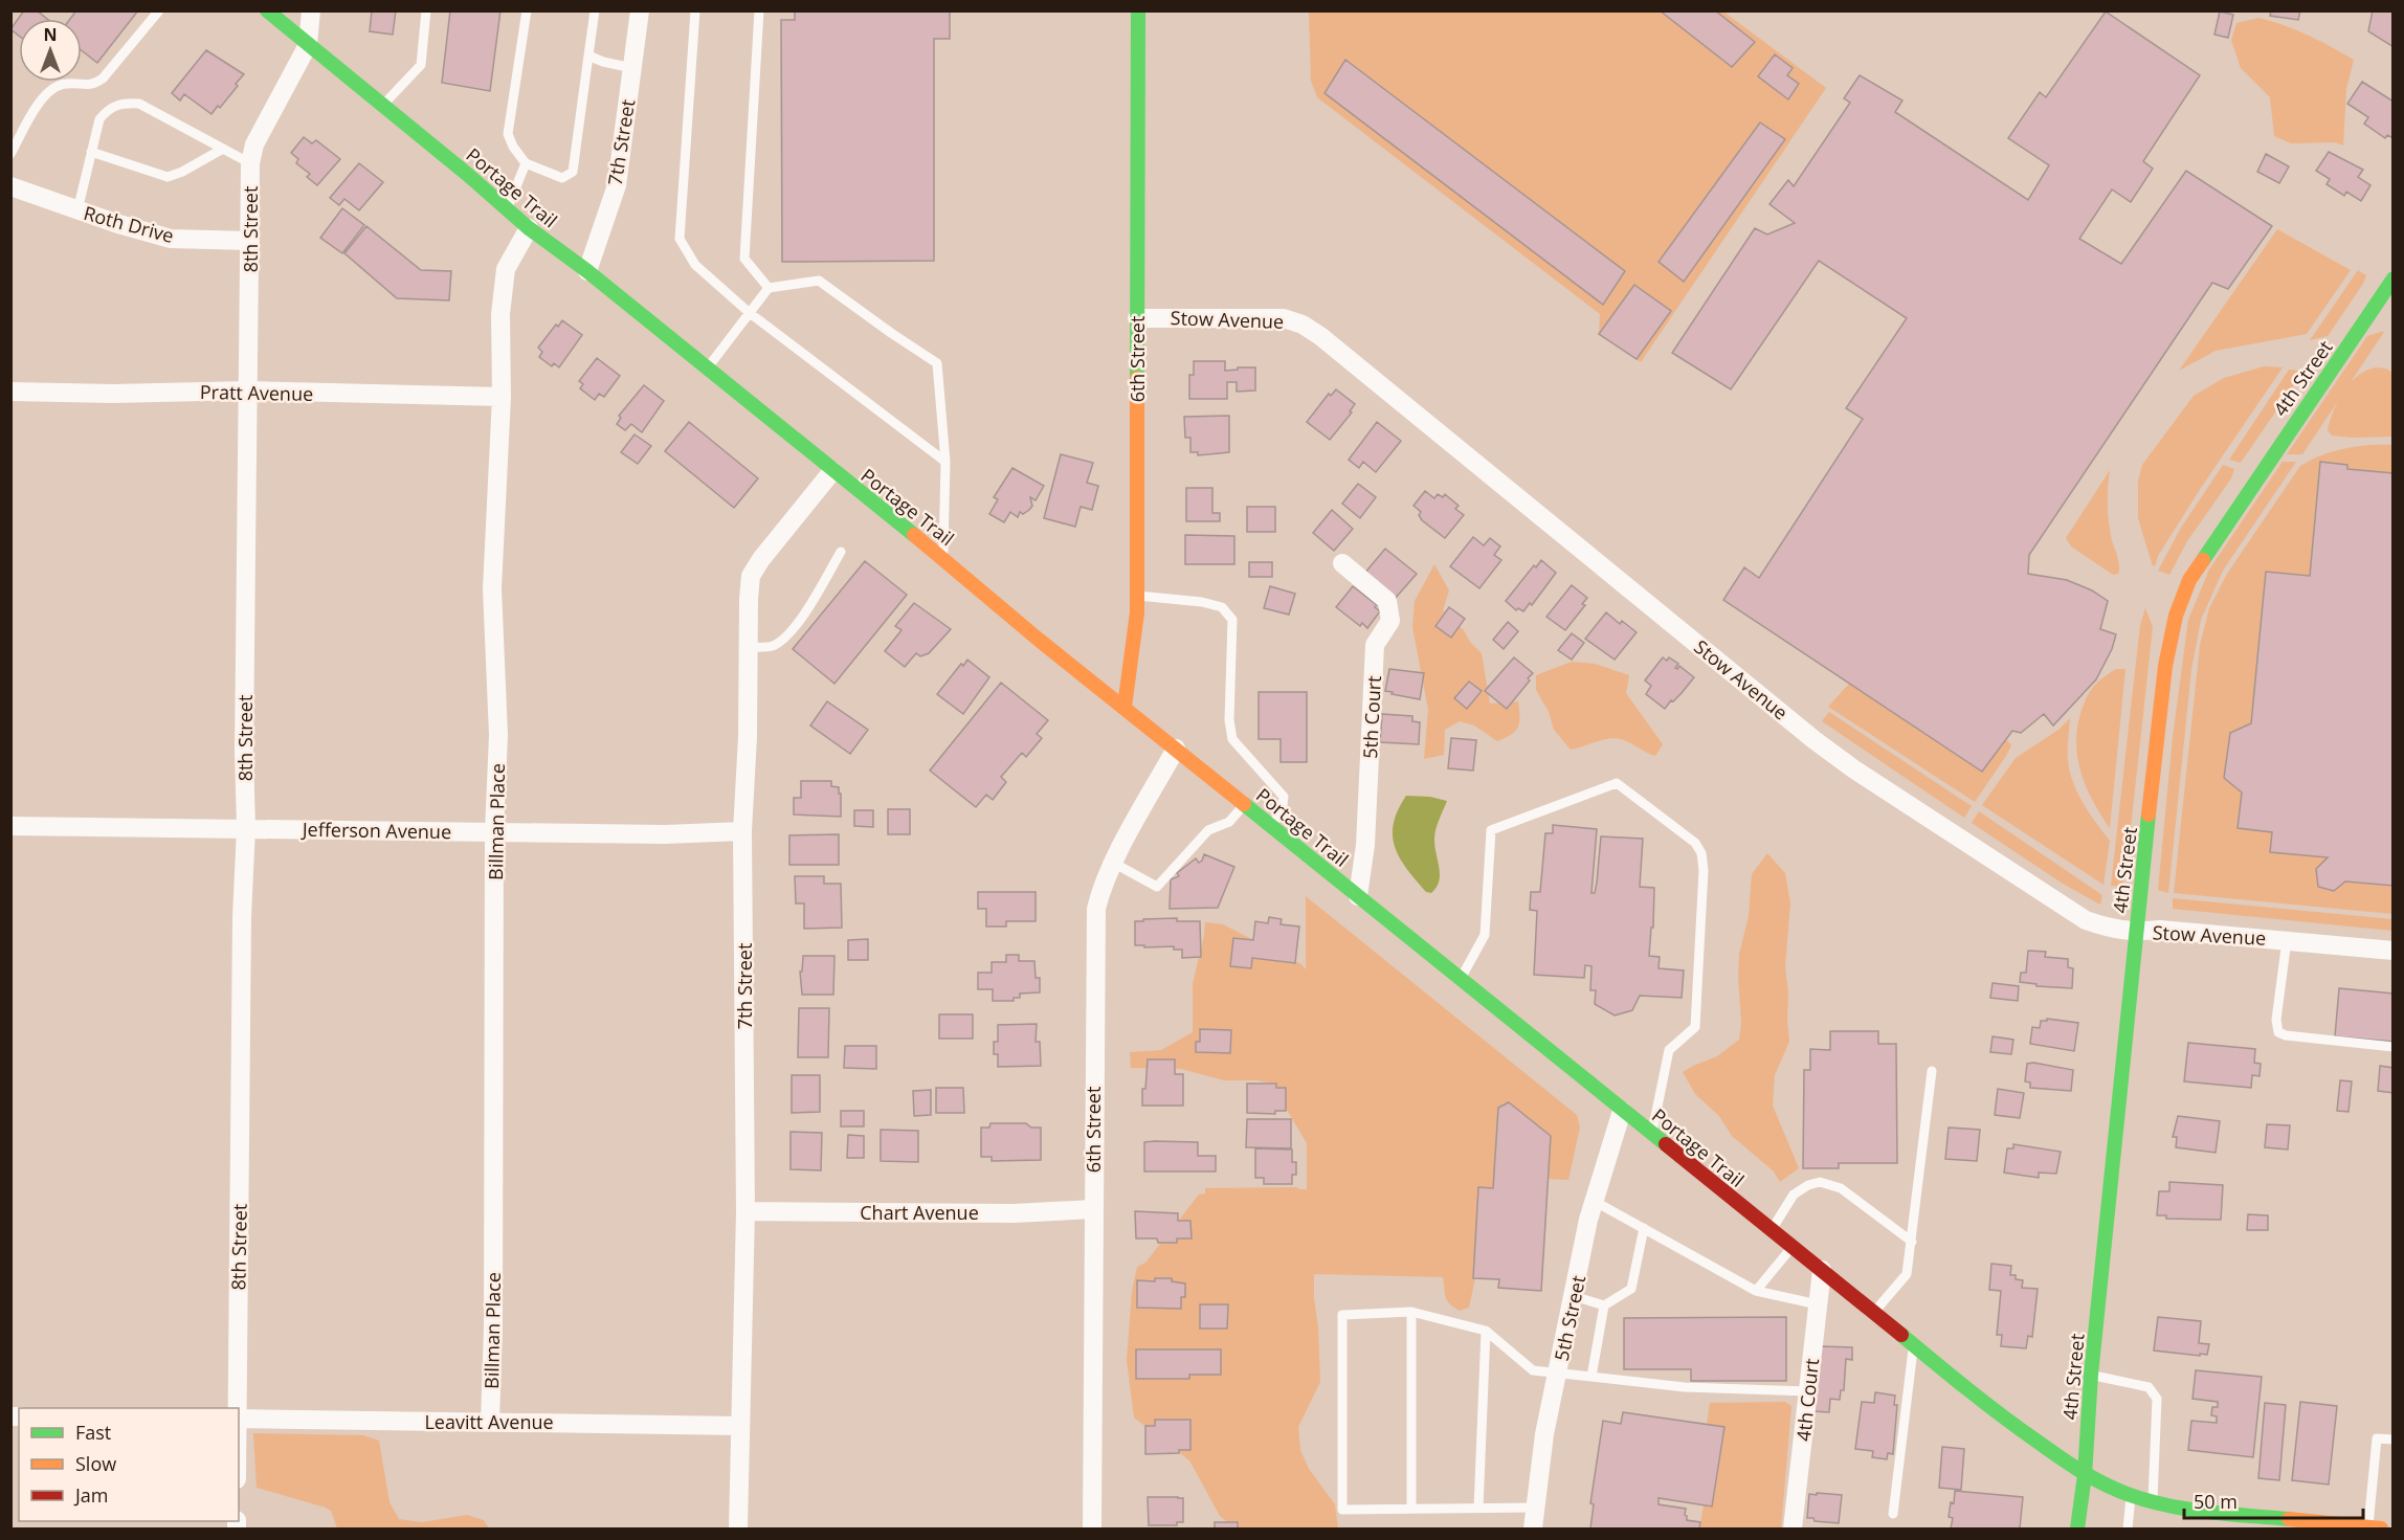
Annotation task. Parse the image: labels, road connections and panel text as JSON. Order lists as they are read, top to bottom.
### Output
{
  "streets": {
    "main road": ["Portage Trail", "6th Street", "4th Street"],
    "street": [
      "7th Street",
      "Roth Drive",
      "8th Street",
      "Stow Avenue",
      "Pratt Avenue",
      "5th Court",
      "Billman Place",
      "Jefferson Avenue",
      "Chart Avenue",
      "5th Street",
      "4th Court",
      "Leavitt Avenue"
    ]
  },
  "crossings": [
    ["7th Street", "Portage Trail"],
    ["7th Street", "Jefferson Avenue"],
    ["7th Street", "Chart Avenue"],
    ["7th Street", "Leavitt Avenue"],
    ["Portage Trail", "8th Street"],
    ["Portage Trail", "6th Street"],
    ["Portage Trail", "4th Street"],
    ["Portage Trail", "5th Court"],
    ["Portage Trail", "Billman Place"],
    ["Portage Trail", "5th Street"],
    ["Portage Trail", "4th Court"],
    ["Roth Drive", "8th Street"],
    ["8th Street", "Pratt Avenue"],
    ["8th Street", "Jefferson Avenue"],
    ["Stow Avenue", "6th Street"],
    ["Stow Avenue", "4th Street"],
    ["6th Street", "Chart Avenue"],
    ["Pratt Avenue", "Billman Place"],
    ["Billman Place", "Jefferson Avenue"],
    ["Billman Place", "Leavitt Avenue"]
  ],
  "legend": ["Fast", "Slow", "Jam"],
  "scale_bar": "50 m",
  "north": "top"
}
